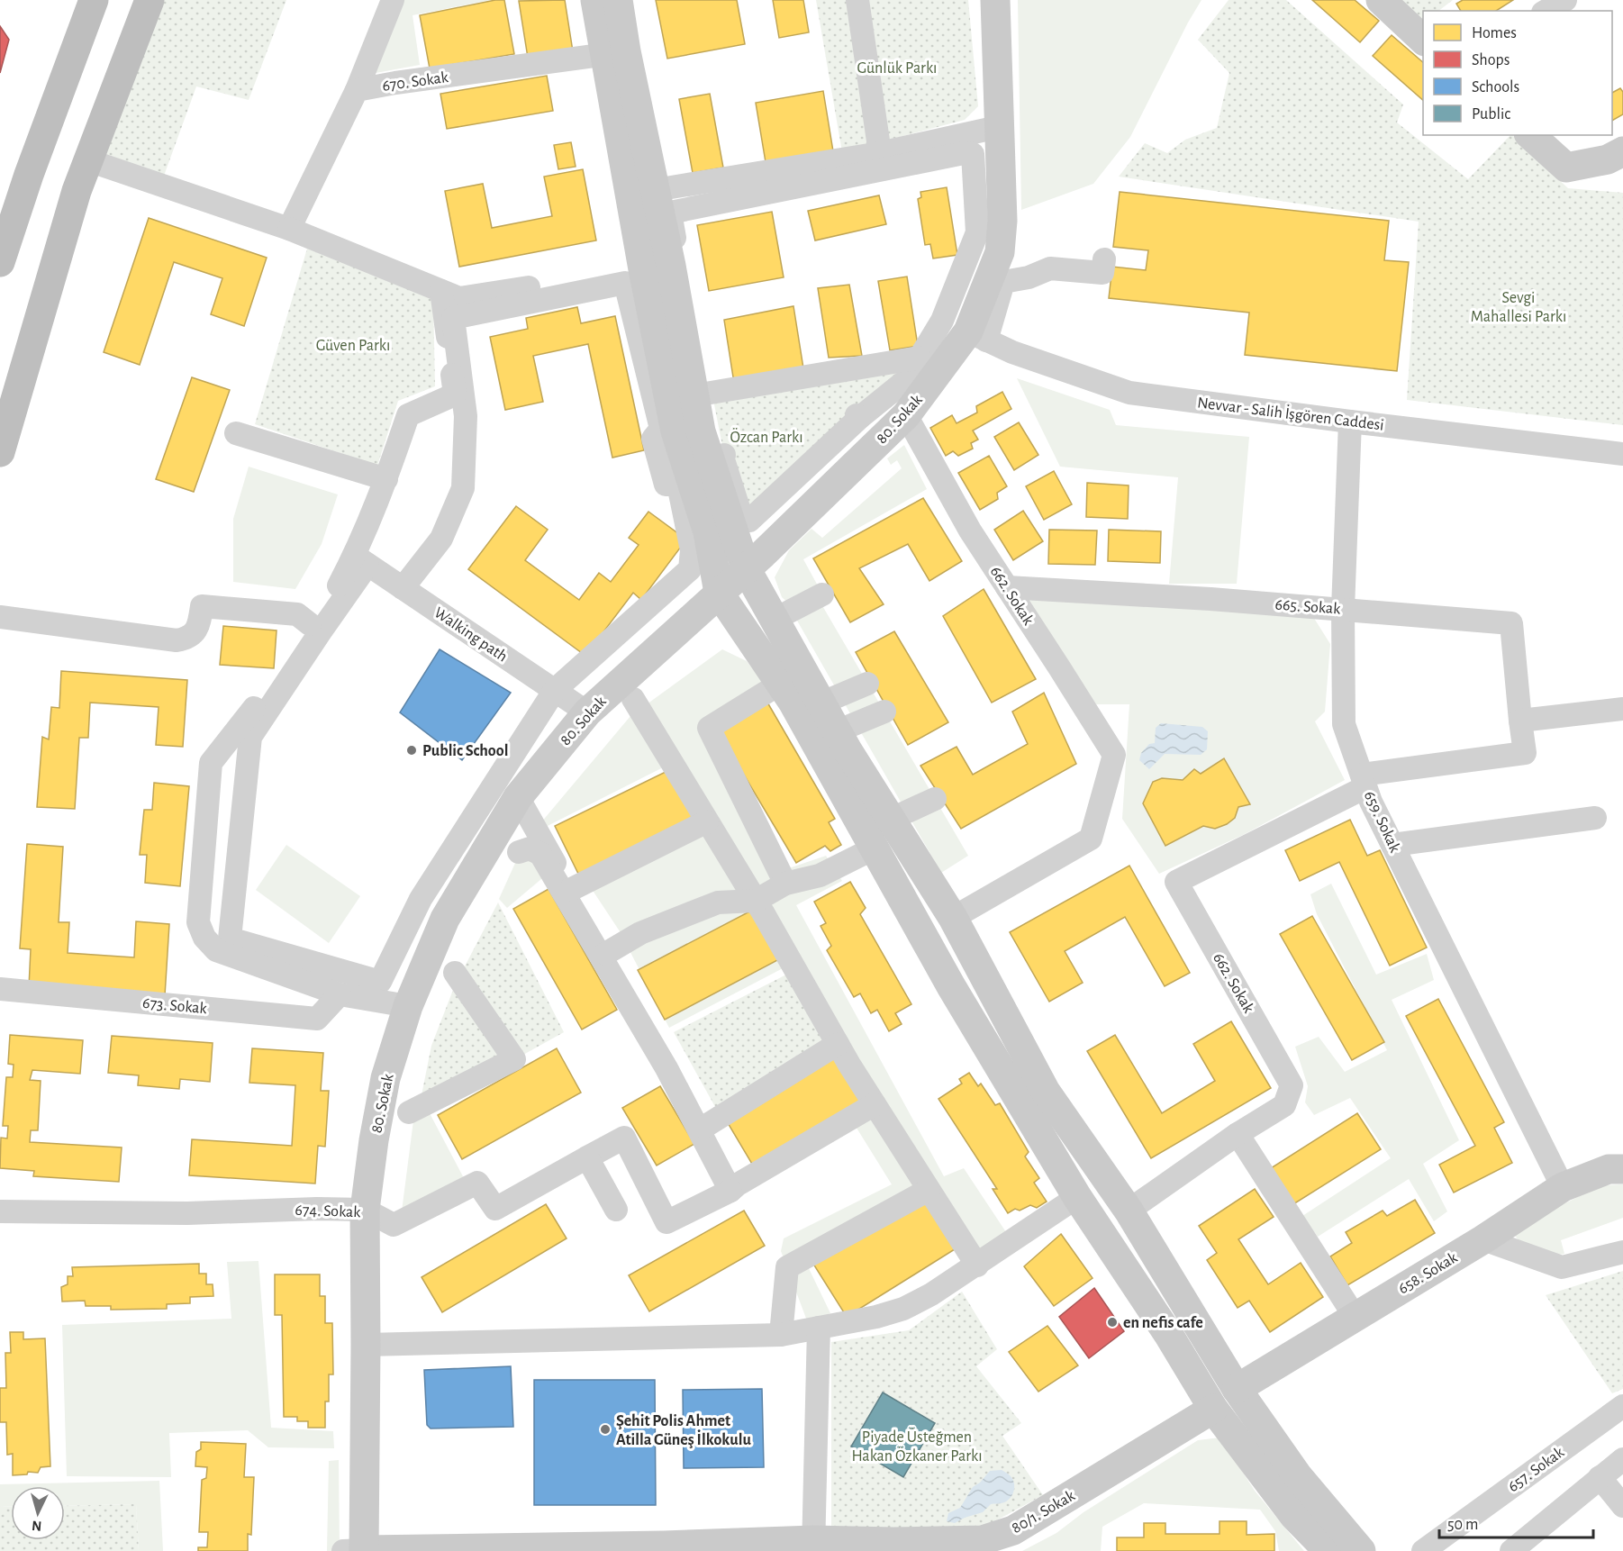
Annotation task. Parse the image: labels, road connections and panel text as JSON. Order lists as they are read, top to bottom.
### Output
{
  "streets": {
    "street": [
      "670. Sokak",
      "Nevvar - Salih İşgören Caddesi",
      "80. Sokak",
      "662. Sokak",
      "665. Sokak",
      "Walking path",
      "659. Sokak",
      "673. Sokak",
      "674. Sokak",
      "658. Sokak",
      "657. Sokak",
      "80/1. Sokak"
    ]
  },
  "crossings": [
    ["Nevvar - Salih İşgören Caddesi", "80. Sokak"],
    ["Nevvar - Salih İşgören Caddesi", "659. Sokak"],
    ["80. Sokak", "662. Sokak"],
    ["80. Sokak", "Walking path"],
    ["80. Sokak", "674. Sokak"],
    ["80. Sokak", "80/1. Sokak"],
    ["662. Sokak", "665. Sokak"],
    ["662. Sokak", "659. Sokak"],
    ["665. Sokak", "659. Sokak"],
    ["659. Sokak", "658. Sokak"]
  ],
  "parks": [
    "Günlük Parkı",
    "Sevgi Mahallesi Parkı",
    "Güven Parkı",
    "Özcan Parkı",
    "Piyade Üsteğmen Hakan Özkaner Parkı"
  ],
  "places": ["Public School", "en nefis cafe", "Şehit Polis Ahmet Atilla Güneş İlkokulu"],
  "legend": [
    "Homes",
    "Shops",
    "Schools",
    "Public"
  ],
  "scale_bar": "50 m",
  "north": "bottom"
}
